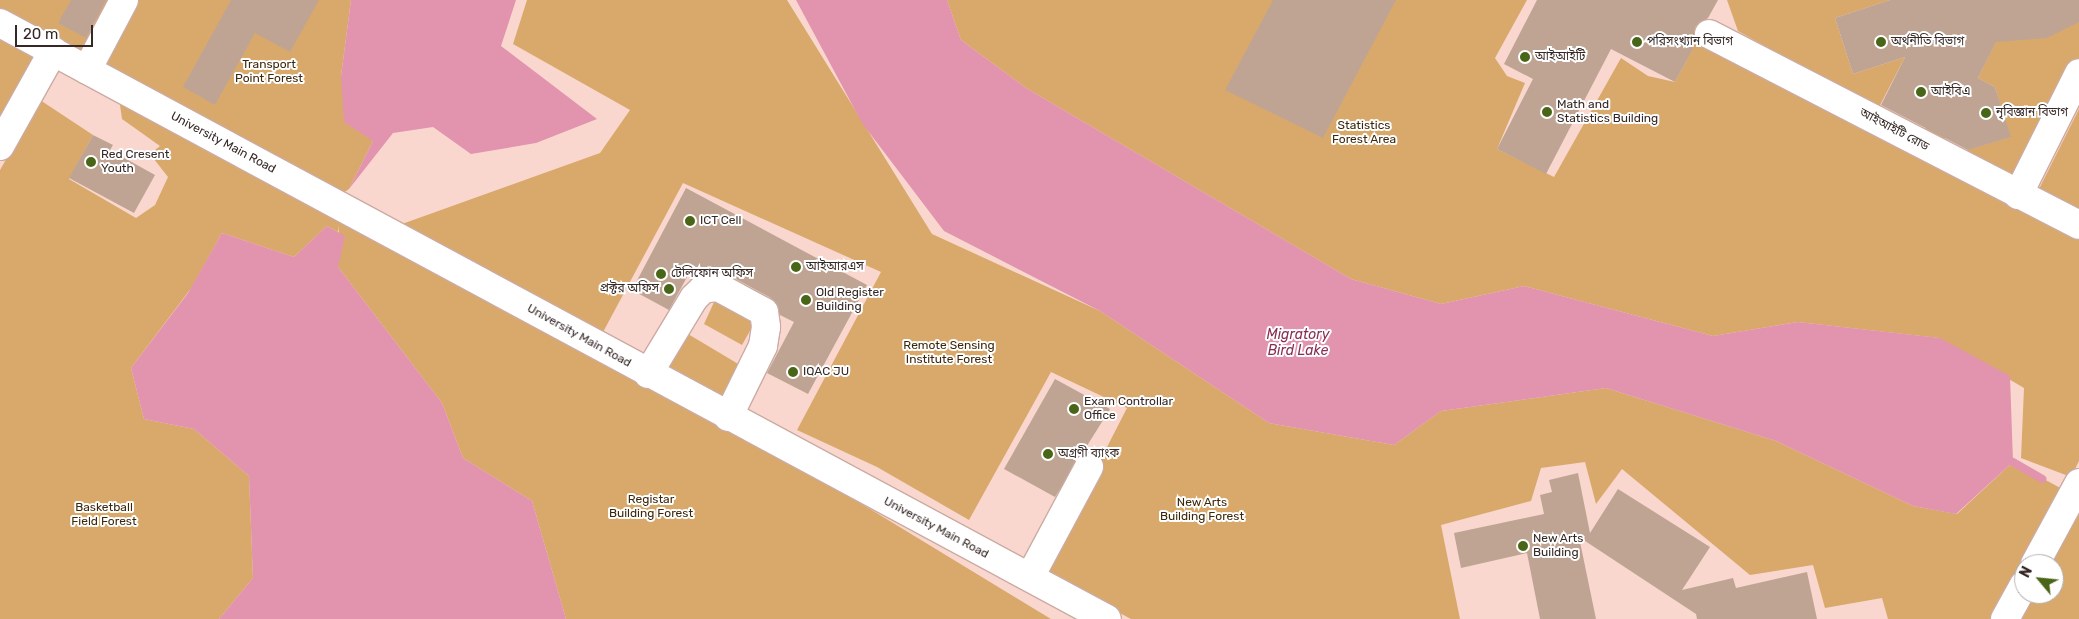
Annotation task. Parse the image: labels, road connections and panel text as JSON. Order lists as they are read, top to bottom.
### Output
{
  "streets": {
    "street": ["আইআইটি রোড", "University Main Road"]
  },
  "water": ["Migratory Bird Lake"],
  "parks": [
    "Transport Point Forest",
    "Statistics Forest Area",
    "Remote Sensing Institute Forest",
    "Registar Building Forest",
    "New Arts Building Forest",
    "Basketball Field Forest"
  ],
  "places": [
    "পরিসংখ্যান বিভাগ",
    "অর্থনীতি বিভাগ",
    "আইআইটি",
    "আইবিএ",
    "Math and Statistics Building",
    "নৃবিজ্ঞান বিভাগ",
    "Red Cresent Youth",
    "ICT Cell",
    "আইআরএস",
    "টেলিফোন অফিস",
    "প্রক্টর অফিস",
    "Old Register Building",
    "IQAC JU",
    "Exam Controllar Office",
    "অগ্রণী ব্যাংক",
    "New Arts Building"
  ],
  "scale_bar": "20 m",
  "north": "top left"
}
